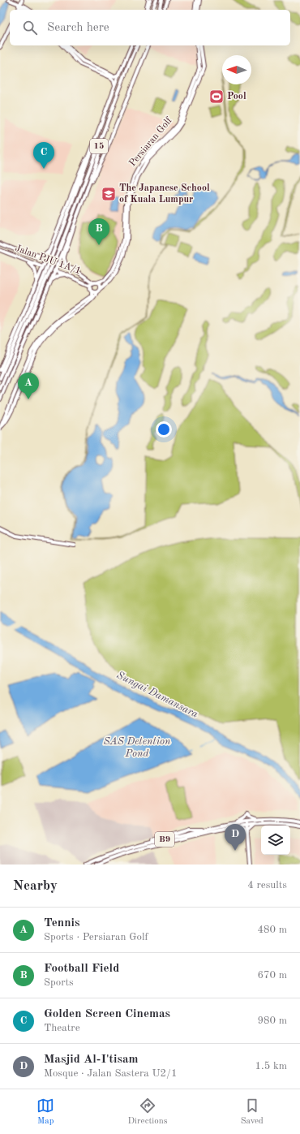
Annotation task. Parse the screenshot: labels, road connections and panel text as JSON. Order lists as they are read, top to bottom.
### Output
{
  "streets": {
    "main road": [
      "Persiaran Golf",
      "15",
      "Jalan PJU 1A/1",
      "B9"
    ]
  },
  "crossings": [
    ["Persiaran Golf", "Jalan PJU 1A/1"]
  ],
  "water": ["Sungai Damansara", "SAS Detention Pond"],
  "places": {
    "sports": ["Pool"],
    "school or university": ["The Japanese School of Kuala Lumpur"]
  },
  "north": "left",
  "page": {
    "search": "Search here",
    "pins": [
      "C",
      "B",
      "A",
      "D"
    ],
    "heading": ["Nearby", "4 results"],
    "list": [
      {
        "mark": "A",
        "name": "Tennis",
        "note": "Sports · Persiaran Golf",
        "value": "480 m"
      },
      {
        "mark": "B",
        "name": "Football Field",
        "note": "Sports",
        "value": "670 m"
      },
      {
        "mark": "C",
        "name": "Golden Screen Cinemas",
        "note": "Theatre",
        "value": "980 m"
      },
      {
        "mark": "D",
        "name": "Masjid Al-I'tisam",
        "note": "Mosque · Jalan Sastera U2/1",
        "value": "1.5 km"
      }
    ],
    "nav": ["Map", "Directions", "Saved"]
  }
}
